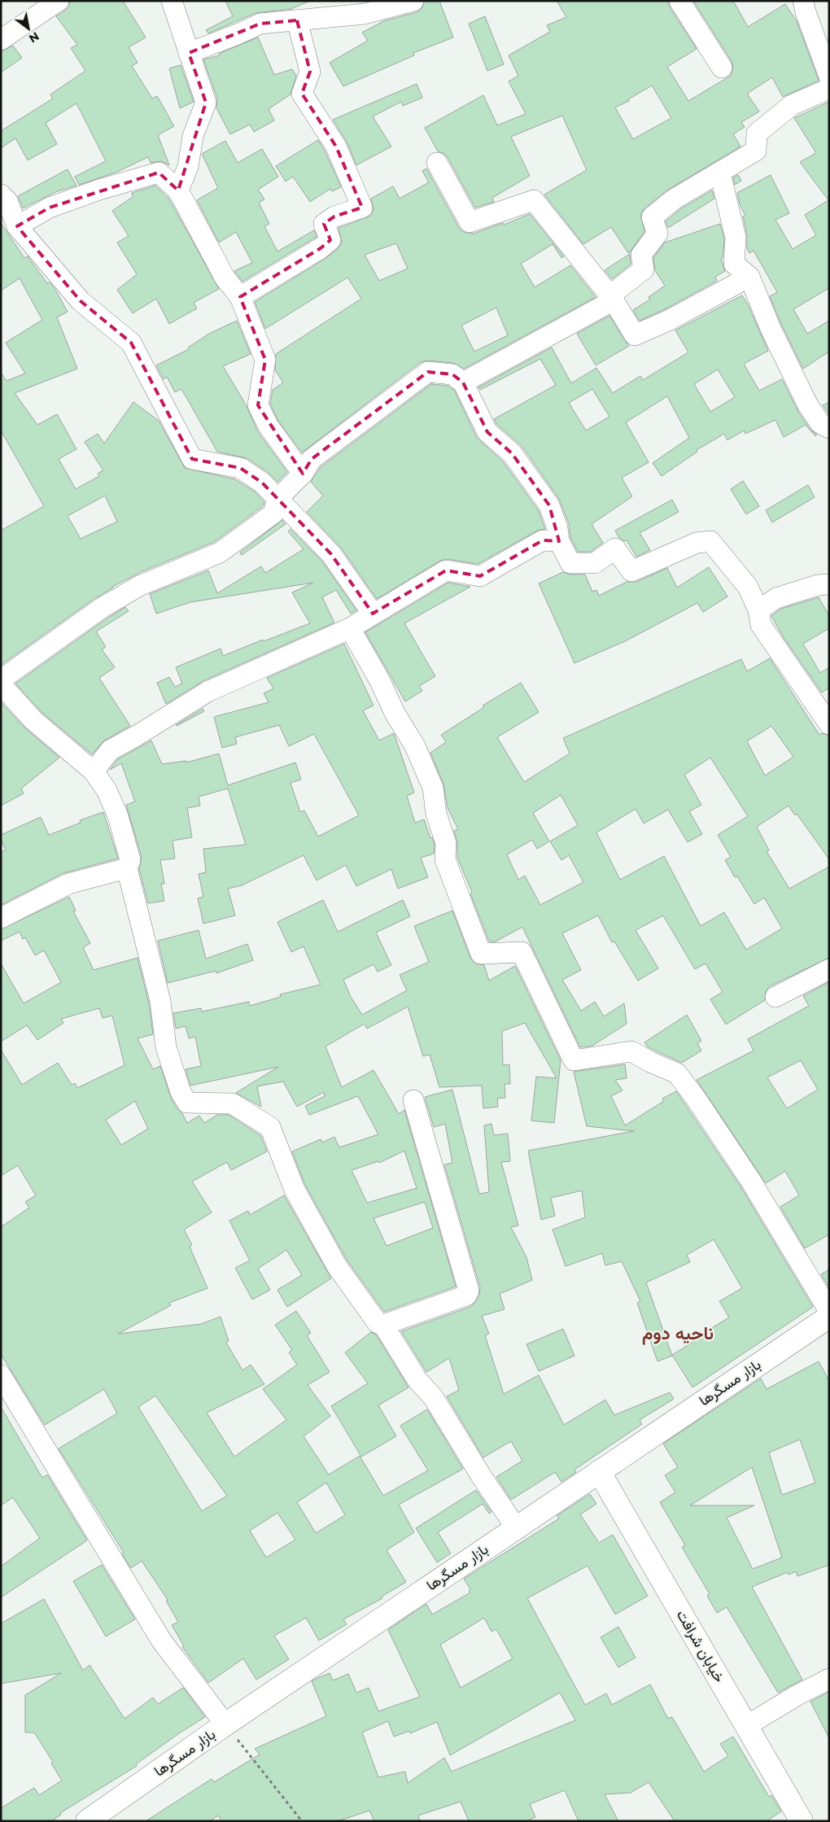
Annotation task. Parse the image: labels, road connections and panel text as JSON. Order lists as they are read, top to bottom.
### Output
{
  "streets": {
    "street": ["بازار مسگرها", "خیابان شرافت"]
  },
  "crossings": [
    ["بازار مسگرها", "خیابان شرافت"]
  ],
  "districts": ["ناحیه دوم"],
  "north": "bottom right"
}
